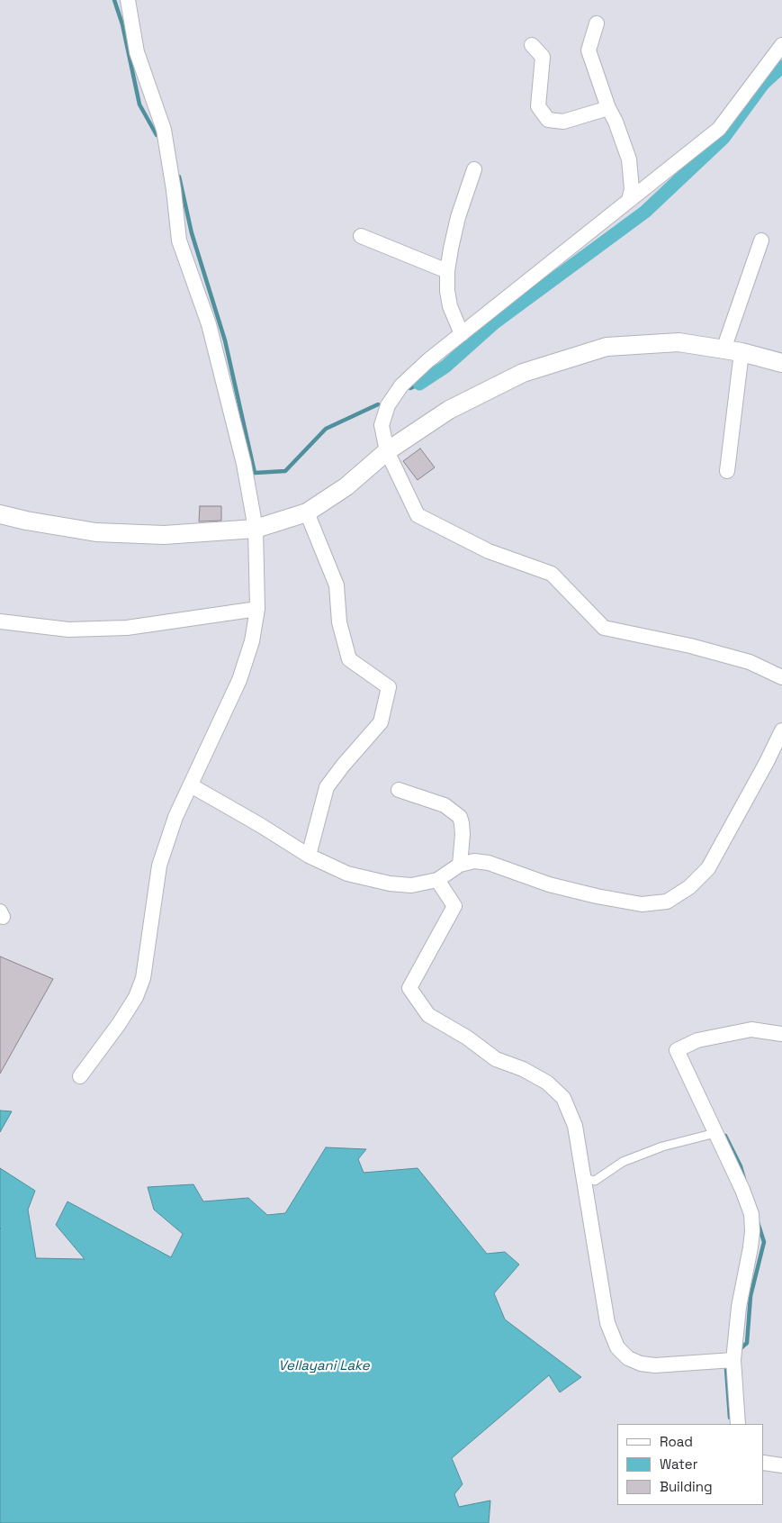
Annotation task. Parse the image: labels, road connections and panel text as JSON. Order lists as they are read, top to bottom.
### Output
{
  "water": ["Vellayani Lake"],
  "legend": ["Road", "Water", "Building"]
}
